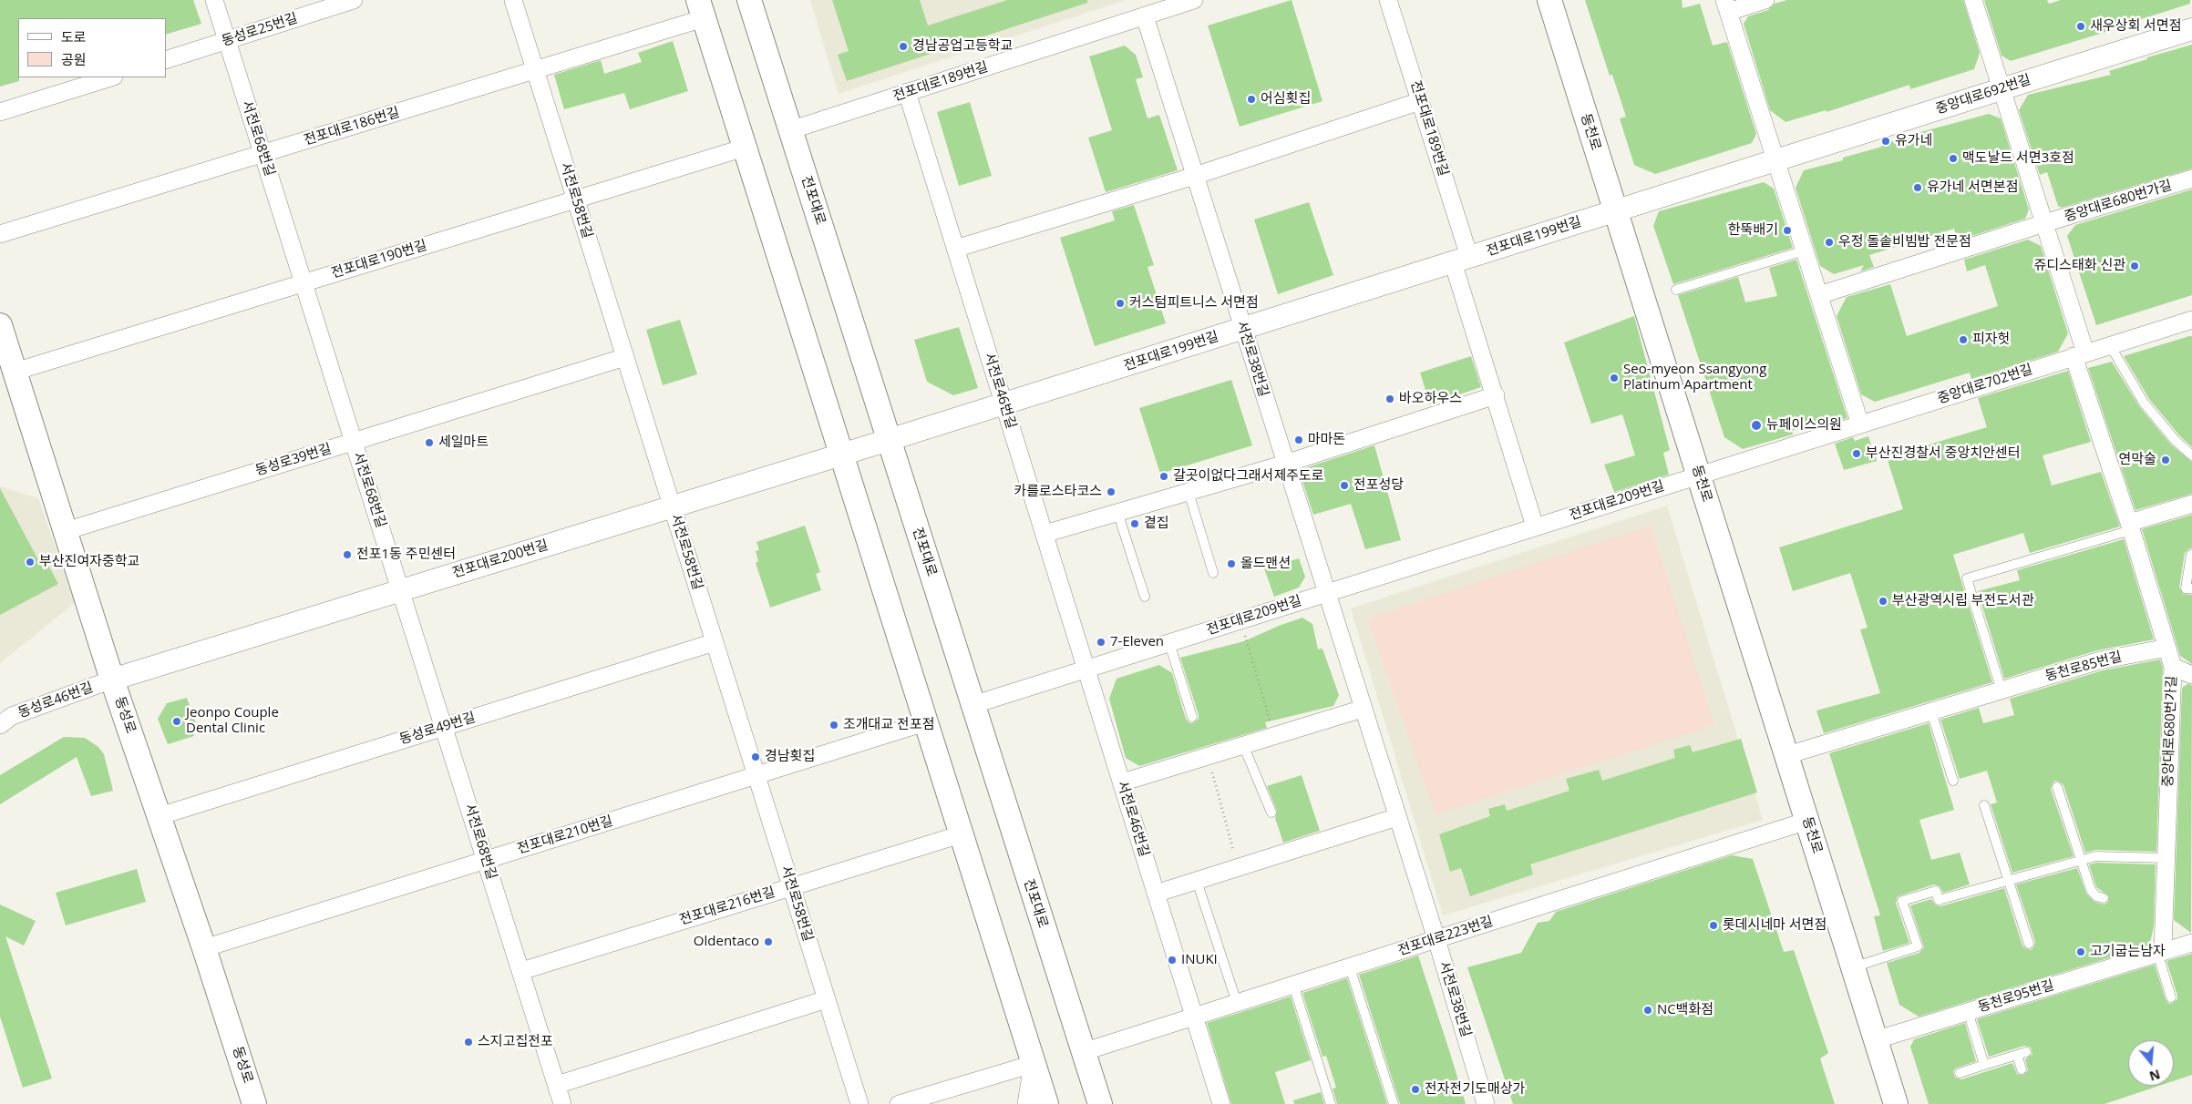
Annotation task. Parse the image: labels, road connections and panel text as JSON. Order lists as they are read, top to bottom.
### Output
{
  "streets": {
    "main road": ["동천로", "전포대로", "동성로"],
    "street": [
      "동성로25번길",
      "전포대로189번길",
      "중앙대로692번길",
      "전포대로186번길",
      "서전로68번길",
      "서전로58번길",
      "중앙대로680번가길",
      "전포대로199번길",
      "전포대로190번길",
      "서전로38번길",
      "중앙대로702번길",
      "서전로46번길",
      "동성로39번길",
      "전포대로209번길",
      "전포대로200번길",
      "동천로85번길",
      "동성로46번길",
      "동성로49번길",
      "전포대로210번길",
      "전포대로216번길",
      "전포대로223번길",
      "동천로95번길"
    ]
  },
  "crossings": [
    ["동성로25번길", "서전로68번길"],
    ["전포대로189번길", "전포대로"],
    ["전포대로189번길", "전포대로199번길"],
    ["전포대로189번길", "서전로38번길"],
    ["전포대로189번길", "서전로46번길"],
    ["중앙대로692번길", "동천로"],
    ["중앙대로692번길", "중앙대로680번가길"],
    ["중앙대로692번길", "전포대로199번길"],
    ["전포대로186번길", "서전로68번길"],
    ["전포대로186번길", "서전로58번길"],
    ["동천로", "전포대로199번길"],
    ["동천로", "중앙대로702번길"],
    ["동천로", "전포대로209번길"],
    ["동천로", "동천로85번길"],
    ["동천로", "전포대로223번길"],
    ["동천로", "동천로95번길"],
    ["서전로68번길", "전포대로190번길"],
    ["서전로68번길", "동성로39번길"],
    ["서전로68번길", "전포대로200번길"],
    ["서전로68번길", "동성로49번길"],
    ["서전로68번길", "전포대로210번길"],
    ["서전로68번길", "전포대로216번길"],
    ["서전로58번길", "전포대로190번길"],
    ["서전로58번길", "동성로39번길"],
    ["서전로58번길", "전포대로200번길"],
    ["서전로58번길", "동성로49번길"],
    ["서전로58번길", "전포대로210번길"],
    ["서전로58번길", "전포대로216번길"],
    ["전포대로", "전포대로199번길"],
    ["전포대로", "전포대로209번길"],
    ["전포대로", "전포대로200번길"],
    ["전포대로", "전포대로223번길"],
    ["중앙대로680번가길", "중앙대로702번길"],
    ["중앙대로680번가길", "동천로85번길"],
    ["중앙대로680번가길", "동천로95번길"],
    ["전포대로199번길", "서전로38번길"],
    ["전포대로199번길", "서전로46번길"],
    ["전포대로199번길", "전포대로200번길"],
    ["전포대로190번길", "동성로"],
    ["서전로38번길", "전포대로209번길"],
    ["서전로38번길", "전포대로223번길"],
    ["중앙대로702번길", "전포대로209번길"],
    ["서전로46번길", "전포대로209번길"],
    ["서전로46번길", "전포대로223번길"],
    ["동성로39번길", "동성로"],
    ["전포대로200번길", "동성로46번길"],
    ["전포대로200번길", "동성로"],
    ["동성로46번길", "동성로"],
    ["동성로", "동성로49번길"],
    ["동성로", "전포대로210번길"]
  ],
  "places": [
    "새우상회 서면점",
    "경남공업고등학교",
    "어심횟집",
    "유가네",
    "맥도날드 서면3호점",
    "유가네 서면본점",
    "한뚝배기",
    "우정 돌솥비빔밥 전문점",
    "쥬디스태화 신관",
    "커스텀피트니스 서면점",
    "피자헛",
    "Seo-myeon Ssangyong Platinum Apartment",
    "바오하우스",
    "뉴페이스의원",
    "마마돈",
    "세일마트",
    "부산진경찰서 중앙치안센터",
    "연막술",
    "갈곳이없다그래서제주도로",
    "전포성당",
    "카를로스타코스",
    "곁집",
    "전포1동 주민센터",
    "부산진여자중학교",
    "올드맨션",
    "부산광역시립 부전도서관",
    "7-Eleven",
    "Jeonpo Couple Dental Clinic",
    "조개대교 전포점",
    "경남횟집",
    "롯데시네마 서면점",
    "Oldentaco",
    "고기굽는남자",
    "INUKI",
    "NC백화점",
    "스지고집전포",
    "전자전기도매상가"
  ],
  "legend": ["도로", "공원"],
  "north": "bottom"
}
